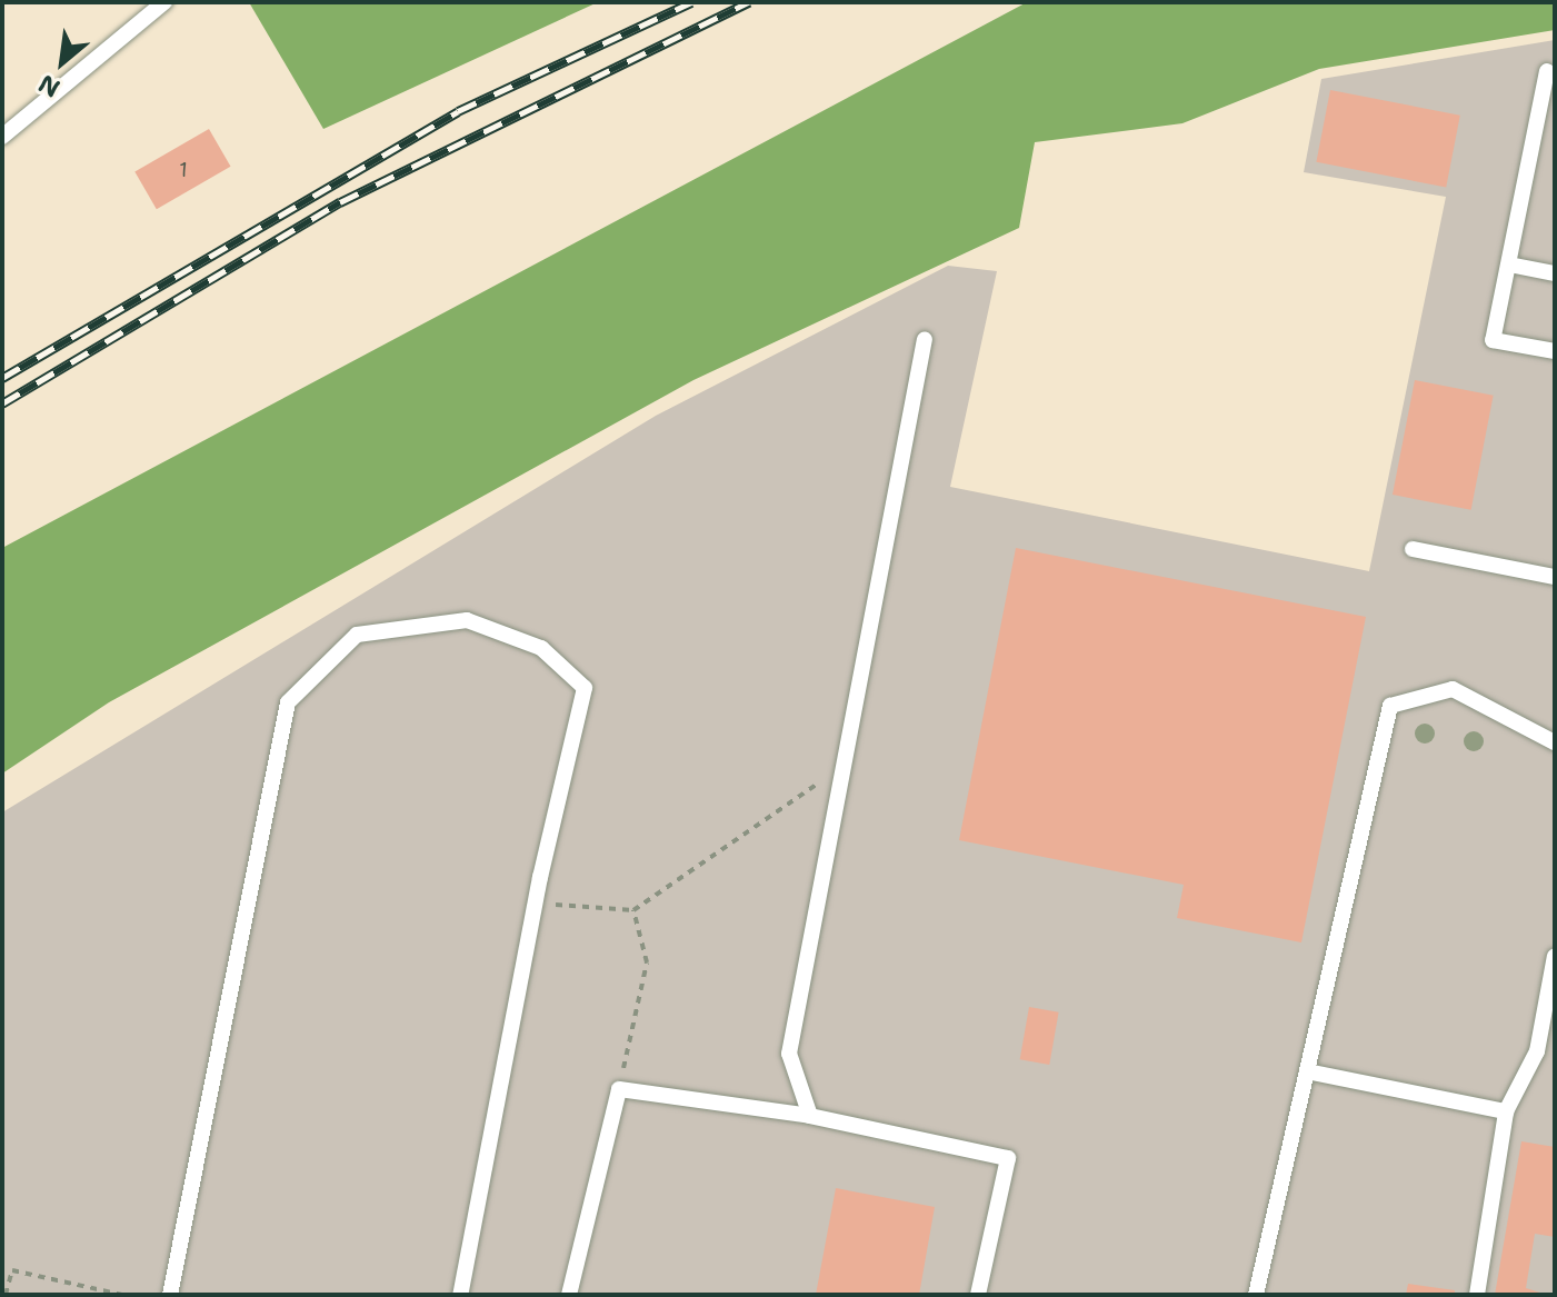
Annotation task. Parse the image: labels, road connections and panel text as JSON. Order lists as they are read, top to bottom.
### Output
{
  "house_numbers": ["1"],
  "north": "bottom left"
}
